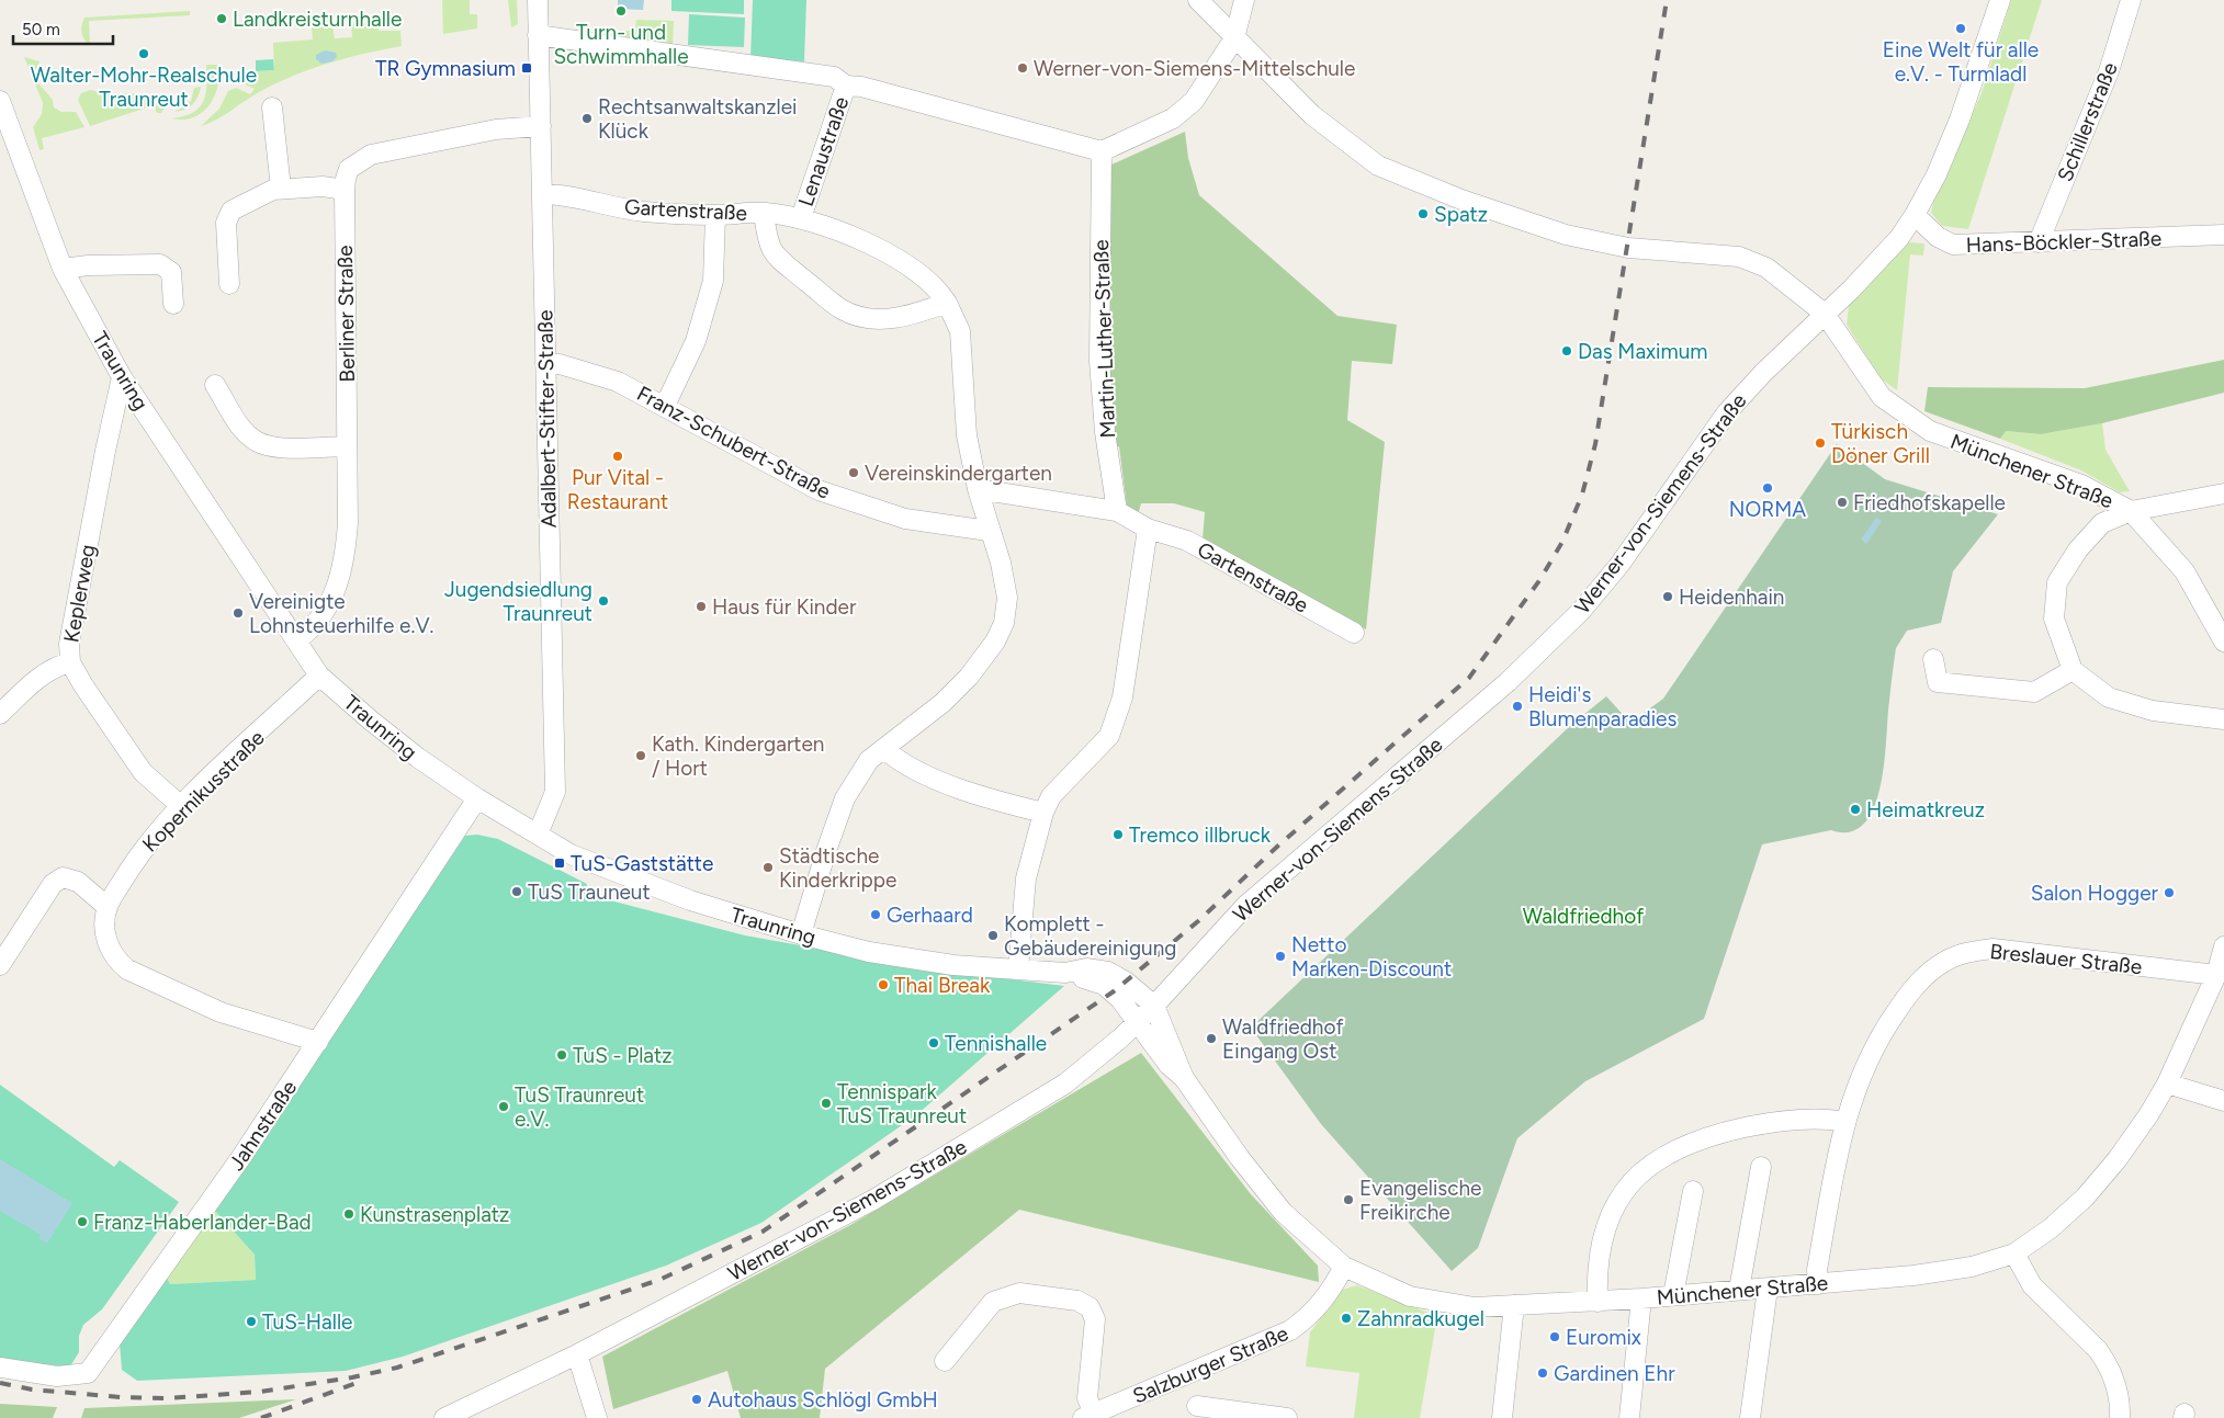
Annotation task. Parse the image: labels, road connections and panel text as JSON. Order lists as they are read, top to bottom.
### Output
{
  "streets": {
    "street": [
      "Schillerstraße",
      "Lenaustraße",
      "Gartenstraße",
      "Hans-Böckler-Straße",
      "Berliner Straße",
      "Martin-Luther-Straße",
      "Traunring",
      "Adalbert-Stifter-Straße",
      "Franz-Schubert-Straße",
      "Münchener Straße",
      "Werner-von-Siemens-Straße",
      "Keplerweg",
      "Kopernikusstraße",
      "Breslauer Straße",
      "Jahnstraße",
      "Salzburger Straße"
    ]
  },
  "crossings": [
    ["Schillerstraße", "Hans-Böckler-Straße"],
    ["Lenaustraße", "Gartenstraße"],
    ["Gartenstraße", "Traunring"],
    ["Gartenstraße", "Adalbert-Stifter-Straße"],
    ["Gartenstraße", "Franz-Schubert-Straße"],
    ["Hans-Böckler-Straße", "Werner-von-Siemens-Straße"],
    ["Berliner Straße", "Traunring"],
    ["Berliner Straße", "Adalbert-Stifter-Straße"],
    ["Traunring", "Adalbert-Stifter-Straße"],
    ["Traunring", "Münchener Straße"],
    ["Traunring", "Werner-von-Siemens-Straße"],
    ["Traunring", "Keplerweg"],
    ["Traunring", "Kopernikusstraße"],
    ["Traunring", "Jahnstraße"],
    ["Adalbert-Stifter-Straße", "Franz-Schubert-Straße"],
    ["Münchener Straße", "Werner-von-Siemens-Straße"],
    ["Münchener Straße", "Breslauer Straße"],
    ["Münchener Straße", "Salzburger Straße"],
    ["Keplerweg", "Kopernikusstraße"],
    ["Kopernikusstraße", "Jahnstraße"]
  ],
  "parks": ["Waldfriedhof"],
  "places": {
    "other": [
      "Turn- und Schwimmhalle",
      "Landkreisturnhalle",
      "Eine Welt für alle e.V. - Turmladl",
      "Walter-Mohr-Realschule Traunreut",
      "Werner-von-Siemens-Mittelschule",
      "Rechtsanwaltskanzlei Klück",
      "Spatz",
      "Das Maximum",
      "Türkisch Döner Grill",
      "Pur Vital - Restaurant",
      "Vereinskindergarten",
      "NORMA",
      "Friedhofskapelle",
      "Heidenhain",
      "Jugendsiedlung Traunreut",
      "Haus für Kinder",
      "Vereinigte Lohnsteuerhilfe e.V.",
      "Heidi's Blumenparadies",
      "Kath. Kindergarten / Hort",
      "Heimatkreuz",
      "Tremco illbruck",
      "Städtische Kinderkrippe",
      "TuS Trauneut",
      "Salon Hogger",
      "Gerhaard",
      "Komplett - Gebäudereinigung",
      "Netto Marken-Discount",
      "Thai Break",
      "Waldfriedhof Eingang Ost",
      "Tennishalle",
      "TuS - Platz",
      "Tennispark TuS Traunreut",
      "TuS Traunreut e.V.",
      "Evangelische Freikirche",
      "Kunstrasenplatz",
      "Franz-Haberlander-Bad",
      "Zahnradkugel",
      "TuS-Halle",
      "Euromix",
      "Gardinen Ehr",
      "Autohaus Schlögl GmbH"
    ],
    "transit": ["TR Gymnasium", "TuS-Gaststätte"]
  },
  "scale_bar": "50 m"
}
